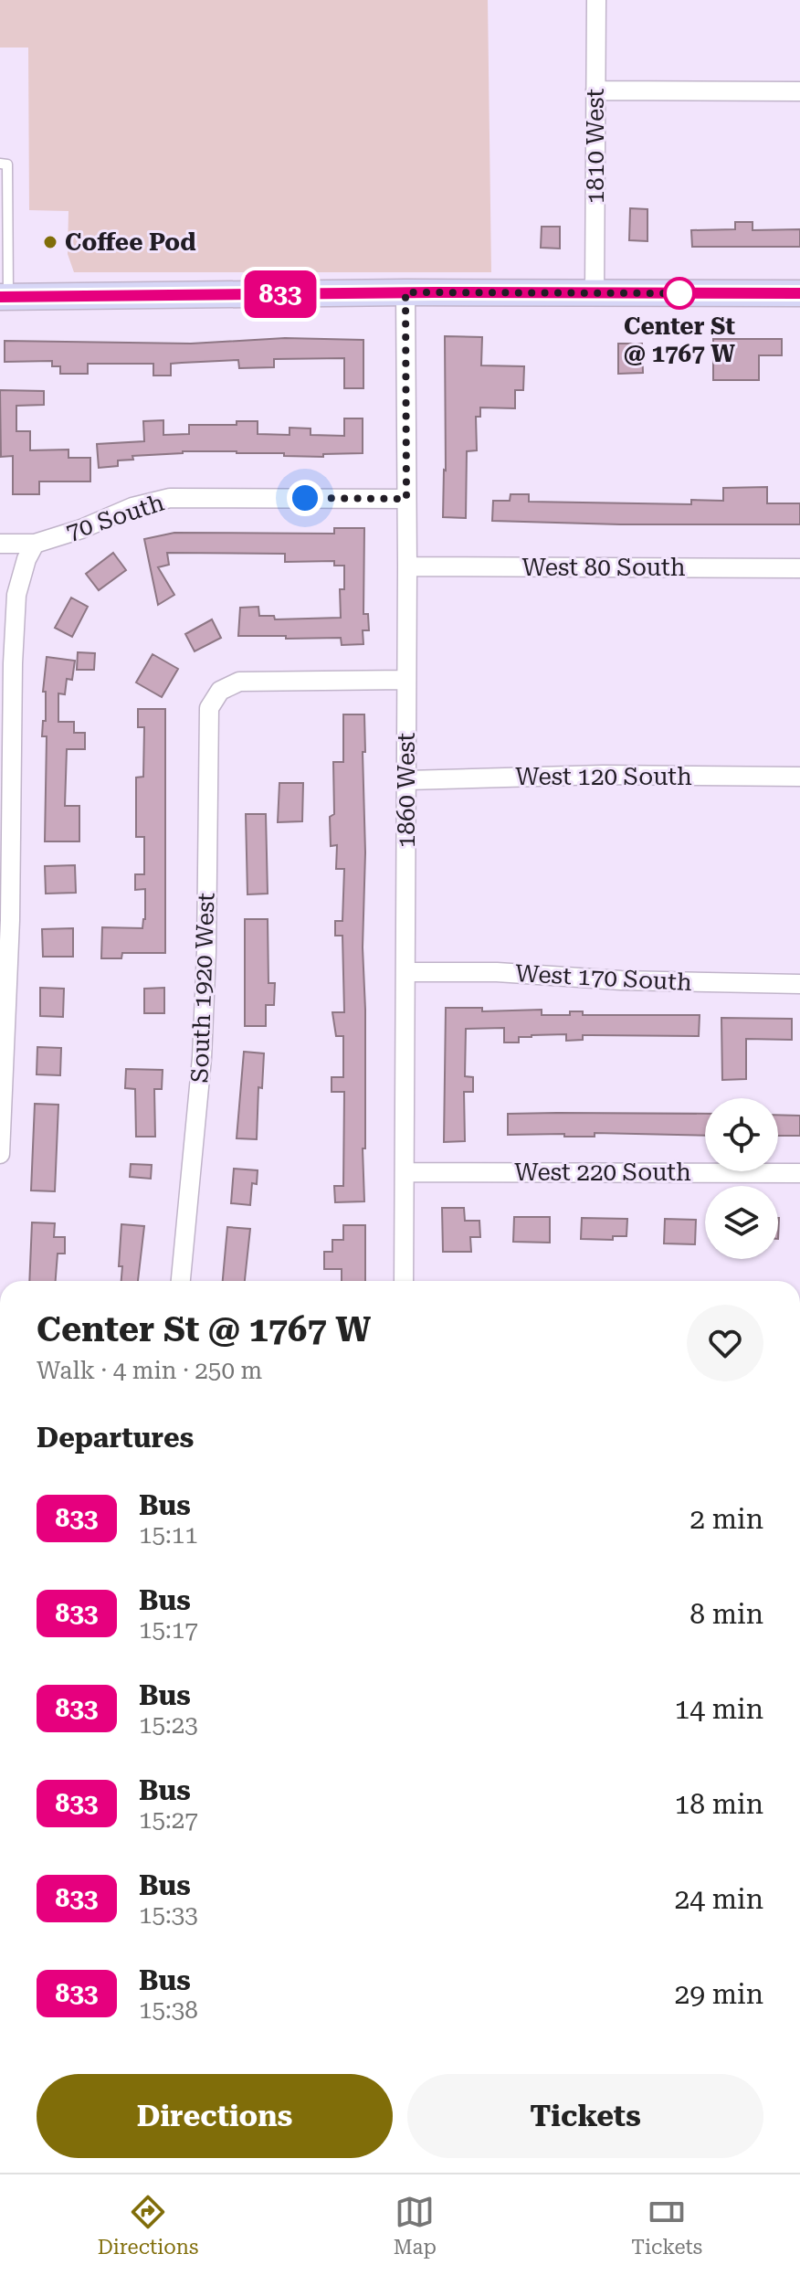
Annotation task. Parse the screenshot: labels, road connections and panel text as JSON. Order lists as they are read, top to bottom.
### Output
{
  "streets": {
    "street": [
      "1810 West",
      "70 South",
      "West 80 South",
      "West 120 South",
      "1860 West",
      "West 170 South",
      "South 1920 West",
      "West 220 South"
    ]
  },
  "crossings": [
    ["70 South", "1860 West"],
    ["West 80 South", "1860 West"],
    ["West 120 South", "1860 West"],
    ["1860 West", "West 170 South"],
    ["1860 West", "South 1920 West"],
    ["1860 West", "West 220 South"]
  ],
  "places": ["Coffee Pod", "Center St @ 1767 W"],
  "lines": ["bus line 833"],
  "page": {
    "on_map": "833",
    "heading": [
      ["Center St @ 1767 W", "Walk · 4 min · 250 m"],
      "Departures"
    ],
    "list": [
      {
        "mark": "833",
        "name": "Bus",
        "note": "15:11",
        "value": "2 min"
      },
      {
        "mark": "833",
        "name": "Bus",
        "note": "15:17",
        "value": "8 min"
      },
      {
        "mark": "833",
        "name": "Bus",
        "note": "15:23",
        "value": "14 min"
      },
      {
        "mark": "833",
        "name": "Bus",
        "note": "15:27",
        "value": "18 min"
      },
      {
        "mark": "833",
        "name": "Bus",
        "note": "15:33",
        "value": "24 min"
      },
      {
        "mark": "833",
        "name": "Bus",
        "note": "15:38",
        "value": "29 min"
      }
    ],
    "buttons": ["Directions", "Tickets"],
    "tabs": ["Directions", "Map", "Tickets"]
  }
}
